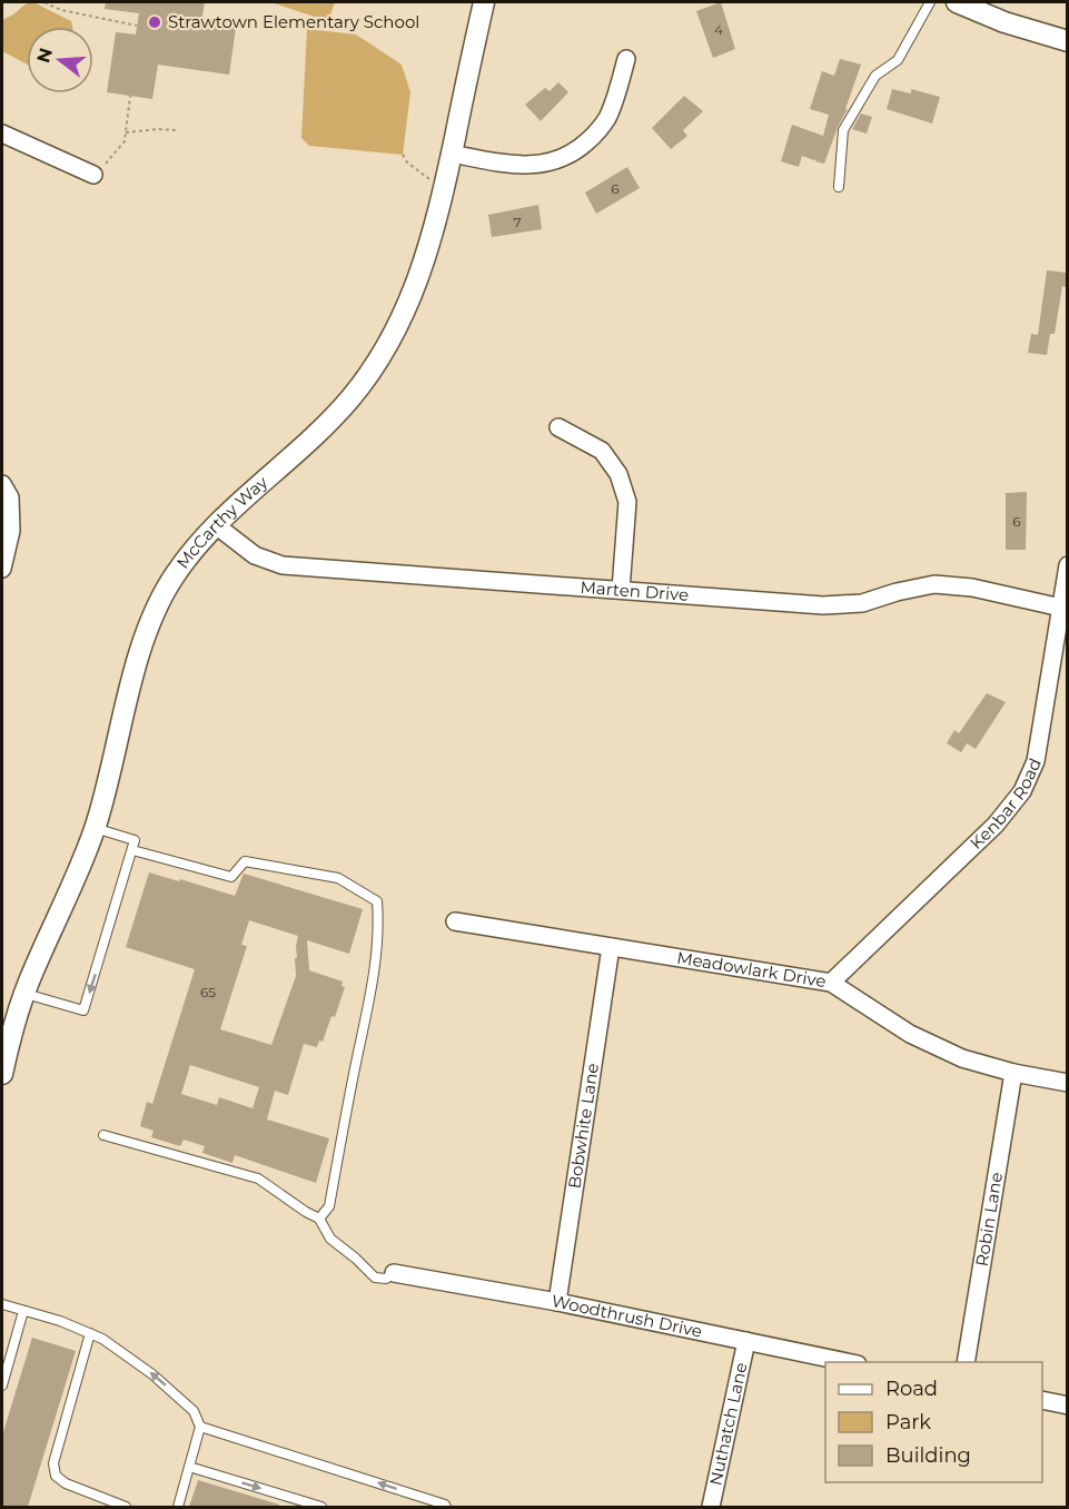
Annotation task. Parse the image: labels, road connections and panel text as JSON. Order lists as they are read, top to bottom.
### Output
{
  "streets": {
    "street": [
      "McCarthy Way",
      "Marten Drive",
      "Kenbar Road",
      "Meadowlark Drive",
      "Bobwhite Lane",
      "Robin Lane",
      "Woodthrush Drive",
      "Nuthatch Lane"
    ]
  },
  "crossings": [
    ["McCarthy Way", "Marten Drive"],
    ["Marten Drive", "Kenbar Road"],
    ["Kenbar Road", "Meadowlark Drive"],
    ["Meadowlark Drive", "Bobwhite Lane"],
    ["Meadowlark Drive", "Robin Lane"],
    ["Bobwhite Lane", "Woodthrush Drive"],
    ["Woodthrush Drive", "Nuthatch Lane"]
  ],
  "places": ["Strawtown Elementary School"],
  "house_numbers": [
    "4",
    "6",
    "7",
    "6",
    "65"
  ],
  "legend": ["Road", "Park", "Building"],
  "north": "left"
}
